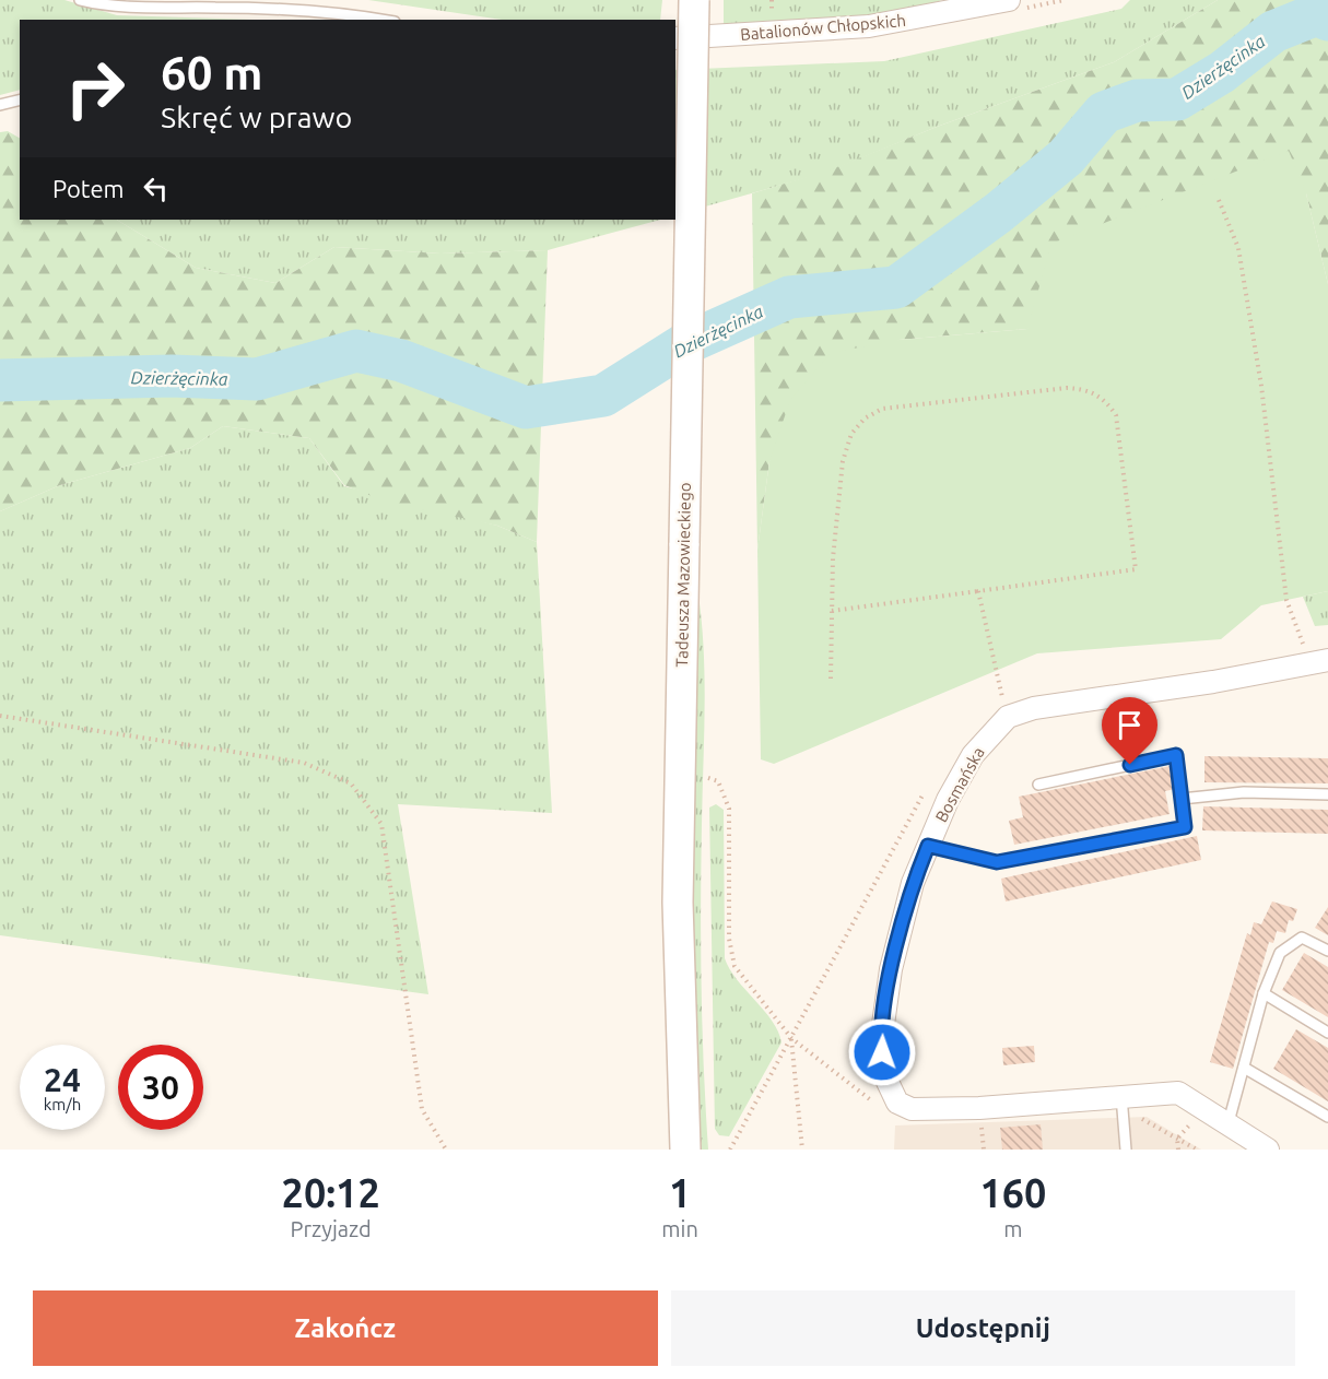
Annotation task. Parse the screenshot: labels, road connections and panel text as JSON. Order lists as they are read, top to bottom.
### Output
{
  "streets": {
    "main road": ["Tadeusza Mazowieckiego"],
    "street": ["Batalionów Chłopskich", "Bosmańska"]
  },
  "water": ["Dzierżęcinka"],
  "page": {
    "turn": ["60 m", "Skręć w prawo"],
    "then": "Potem",
    "speed": "24 km/h",
    "limit": "30",
    "eta": [
      "20:12",
      "Przyjazd",
      "1",
      "min",
      "160",
      "m"
    ],
    "buttons": ["Zakończ", "Udostępnij"]
  }
}
